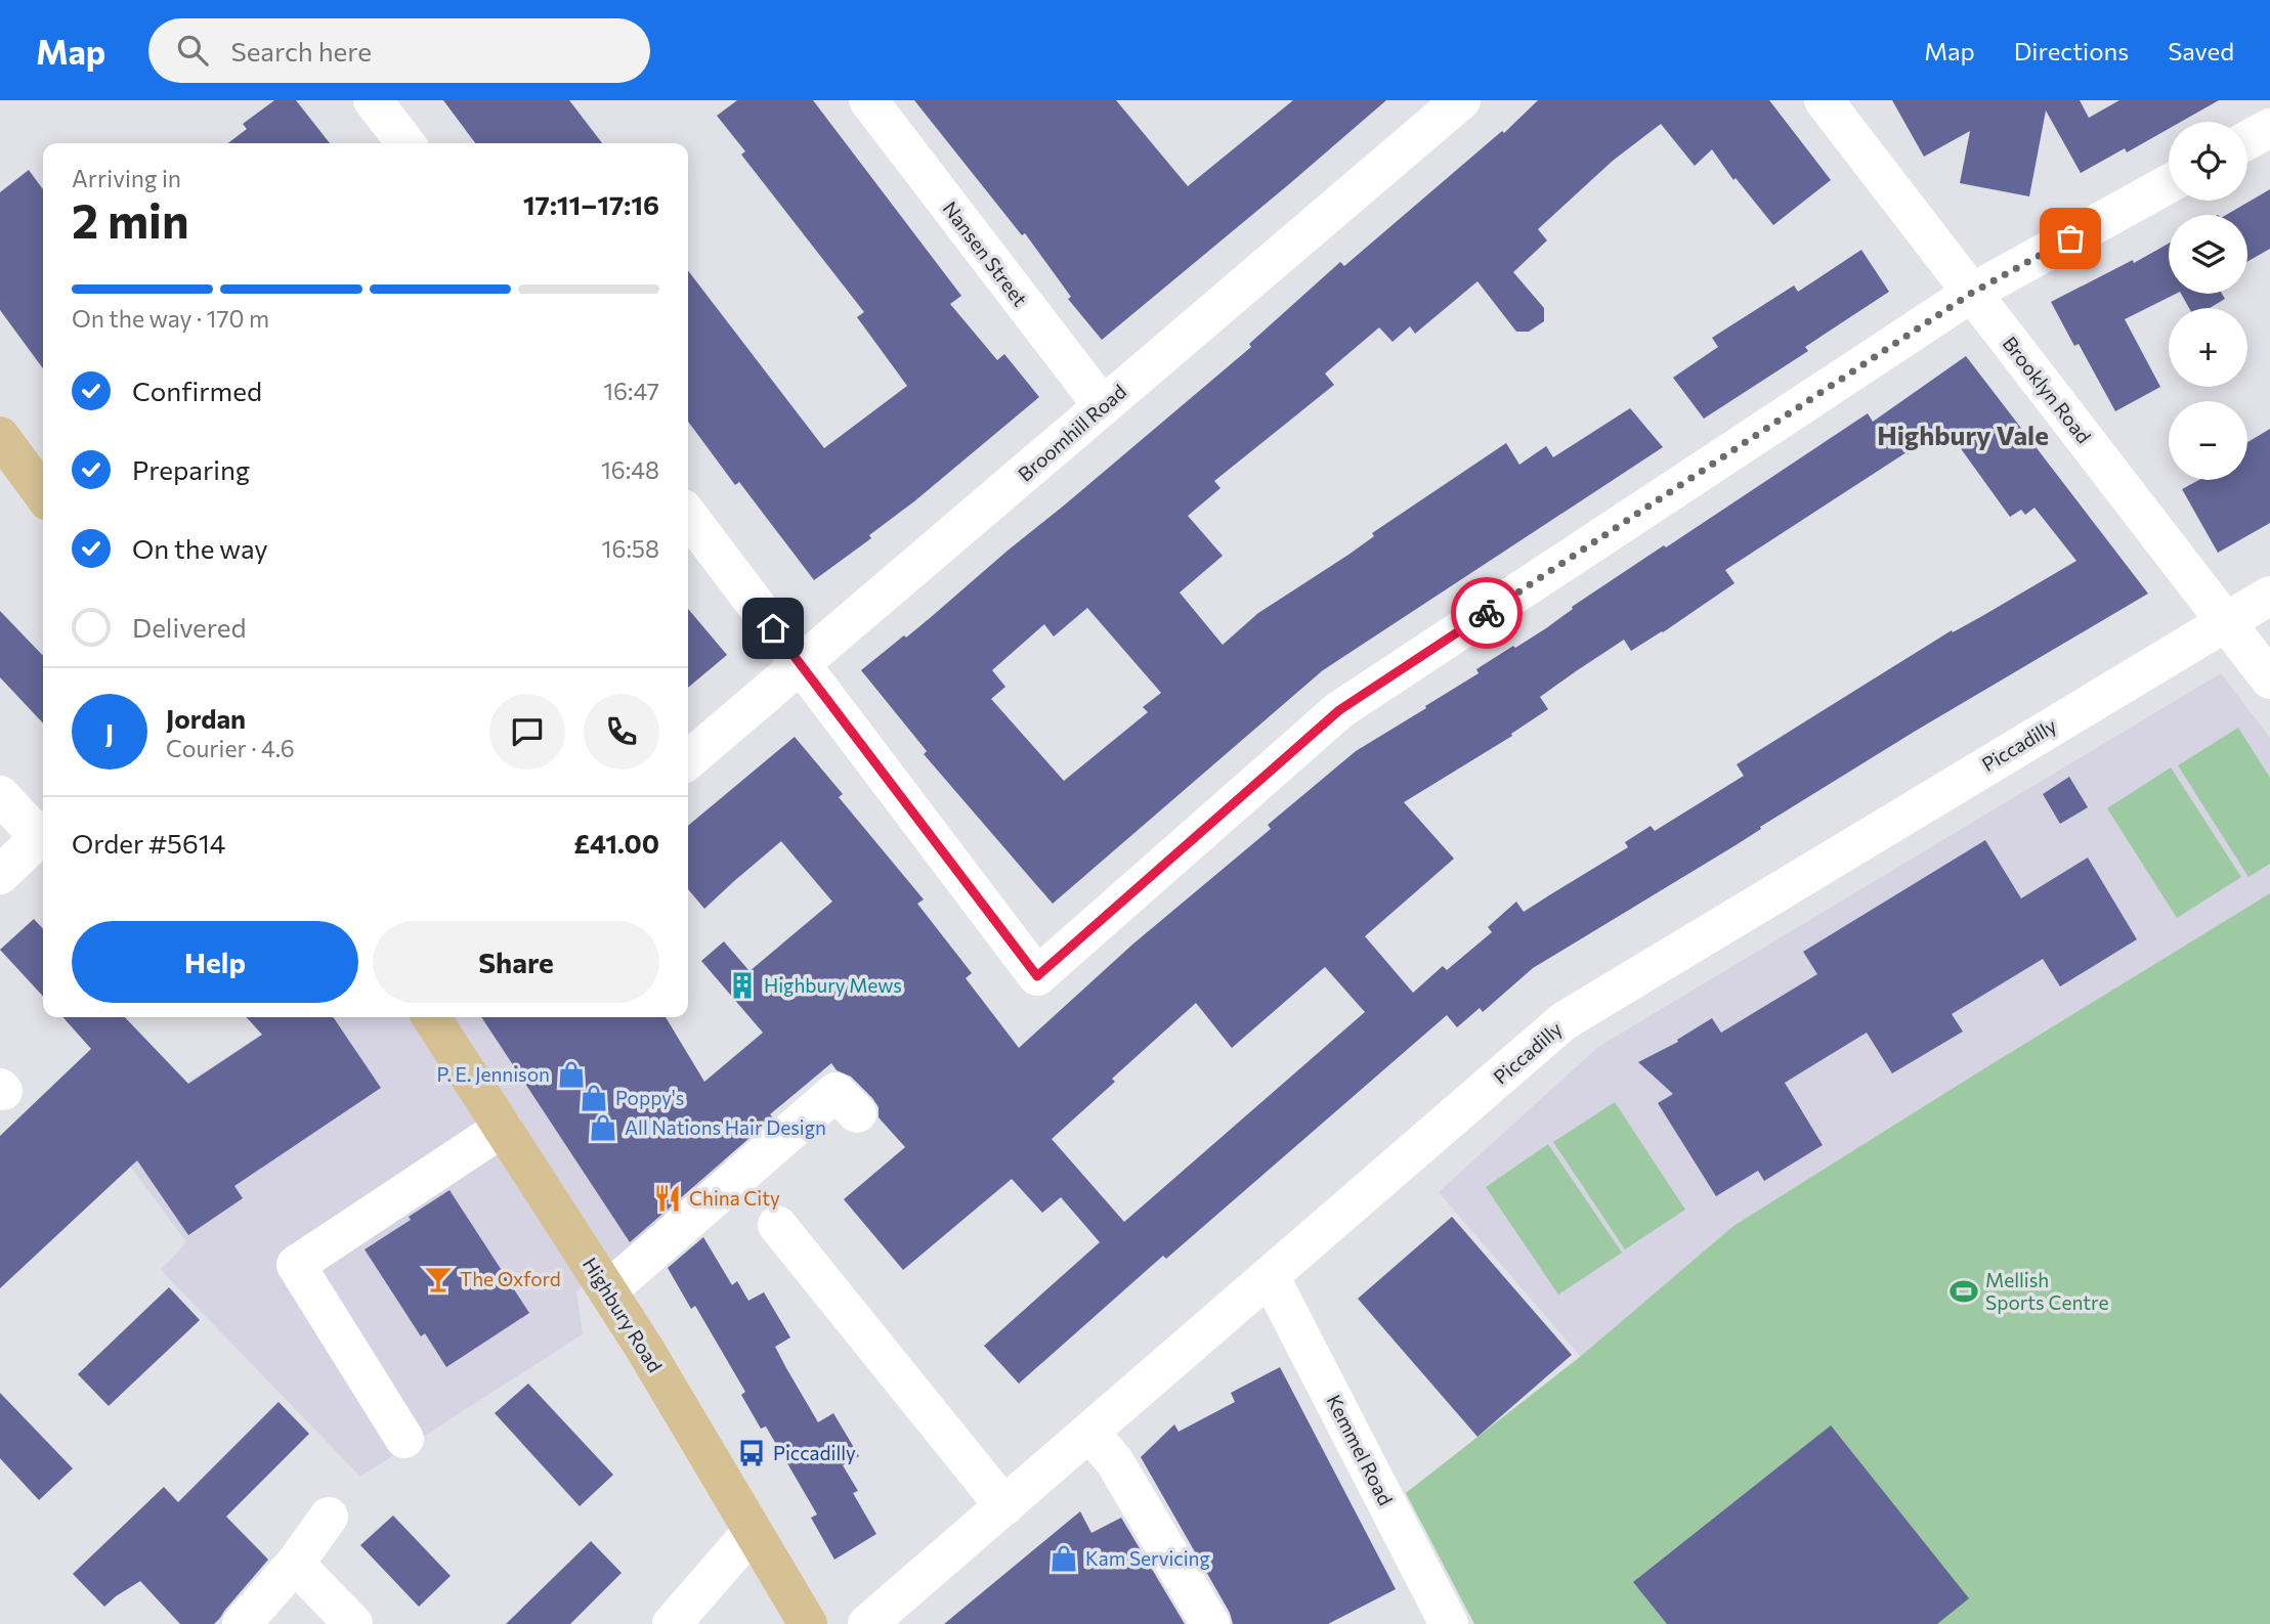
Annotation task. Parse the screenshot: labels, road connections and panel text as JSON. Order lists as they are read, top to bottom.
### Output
{
  "streets": {
    "main road": ["Highbury Road"],
    "street": [
      "Nansen Street",
      "Brooklyn Road",
      "Broomhill Road",
      "Piccadilly",
      "Kemmel Road"
    ]
  },
  "crossings": [
    ["Nansen Street", "Broomhill Road"],
    ["Brooklyn Road", "Piccadilly"],
    ["Piccadilly", "Kemmel Road"]
  ],
  "districts": ["Highbury Vale"],
  "places": {
    "building": ["Highbury Mews"],
    "shop": [
      "P. E. Jennison",
      "Poppy's",
      "All Nations Hair Design",
      "Kam Servicing"
    ],
    "restaurant": ["China City"],
    "bar": ["The Oxford"],
    "sports": ["Mellish Sports Centre"],
    "bus stop": ["Piccadilly"]
  },
  "page": {
    "header": "Map",
    "search": "Search here",
    "nav": ["Map", "Directions", "Saved"],
    "map_buttons": ["+", "−"],
    "heading": ["2 min", "Arriving in", "17:11–17:16"],
    "panel": [
      "Jordan",
      "Courier · 4.6",
      "Order #5614",
      "£41.00"
    ],
    "bar": "On the way · 170 m",
    "list": [
      ["Confirmed", "16:47"],
      ["Preparing", "16:48"],
      ["On the way", "16:58"],
      "Delivered"
    ],
    "round": "J",
    "buttons": ["Help", "Share"]
  }
}
